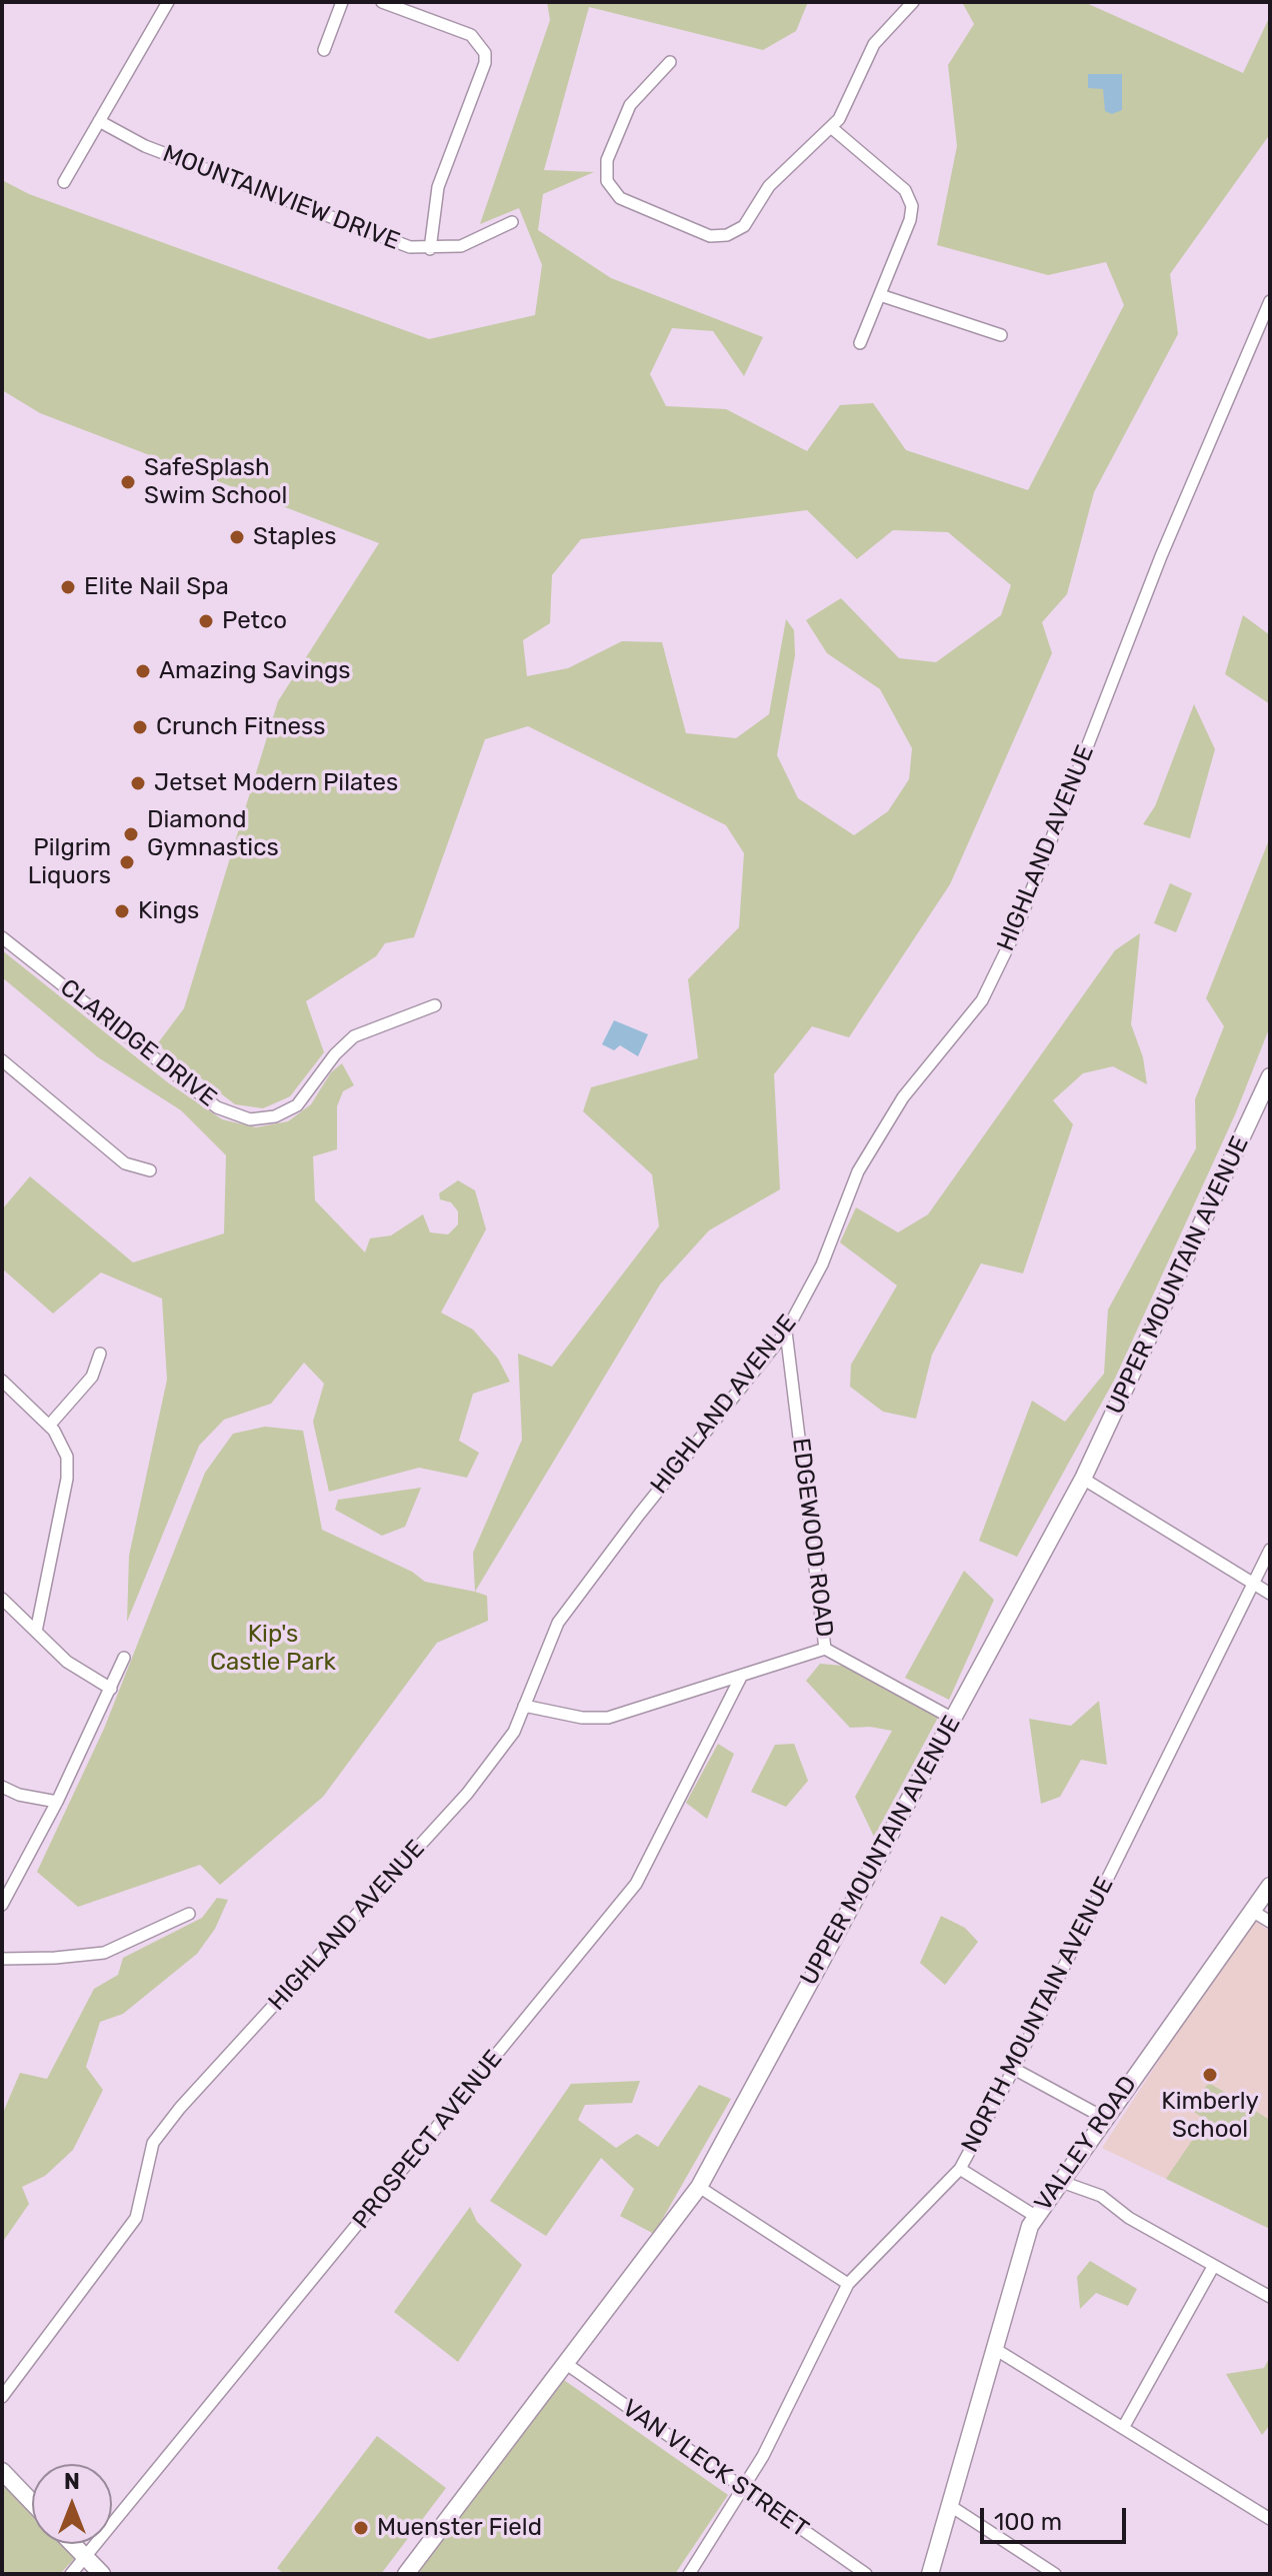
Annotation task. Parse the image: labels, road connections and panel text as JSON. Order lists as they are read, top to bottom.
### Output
{
  "streets": {
    "street": [
      "MOUNTAINVIEW DRIVE",
      "HIGHLAND AVENUE",
      "CLARIDGE DRIVE",
      "UPPER MOUNTAIN AVENUE",
      "EDGEWOOD ROAD",
      "NORTH MOUNTAIN AVENUE",
      "PROSPECT AVENUE",
      "VALLEY ROAD",
      "VAN VLECK STREET"
    ]
  },
  "crossings": [
    ["HIGHLAND AVENUE", "EDGEWOOD ROAD"],
    ["UPPER MOUNTAIN AVENUE", "EDGEWOOD ROAD"],
    ["UPPER MOUNTAIN AVENUE", "VAN VLECK STREET"],
    ["NORTH MOUNTAIN AVENUE", "VAN VLECK STREET"]
  ],
  "parks": ["Kip's Castle Park"],
  "places": [
    "SafeSplash Swim School",
    "Staples",
    "Elite Nail Spa",
    "Petco",
    "Amazing Savings",
    "Crunch Fitness",
    "Jetset Modern Pilates",
    "Diamond Gymnastics",
    "Pilgrim Liquors",
    "Kings",
    "Kimberly School",
    "Muenster Field"
  ],
  "scale_bar": "100 m",
  "north": "top"
}
